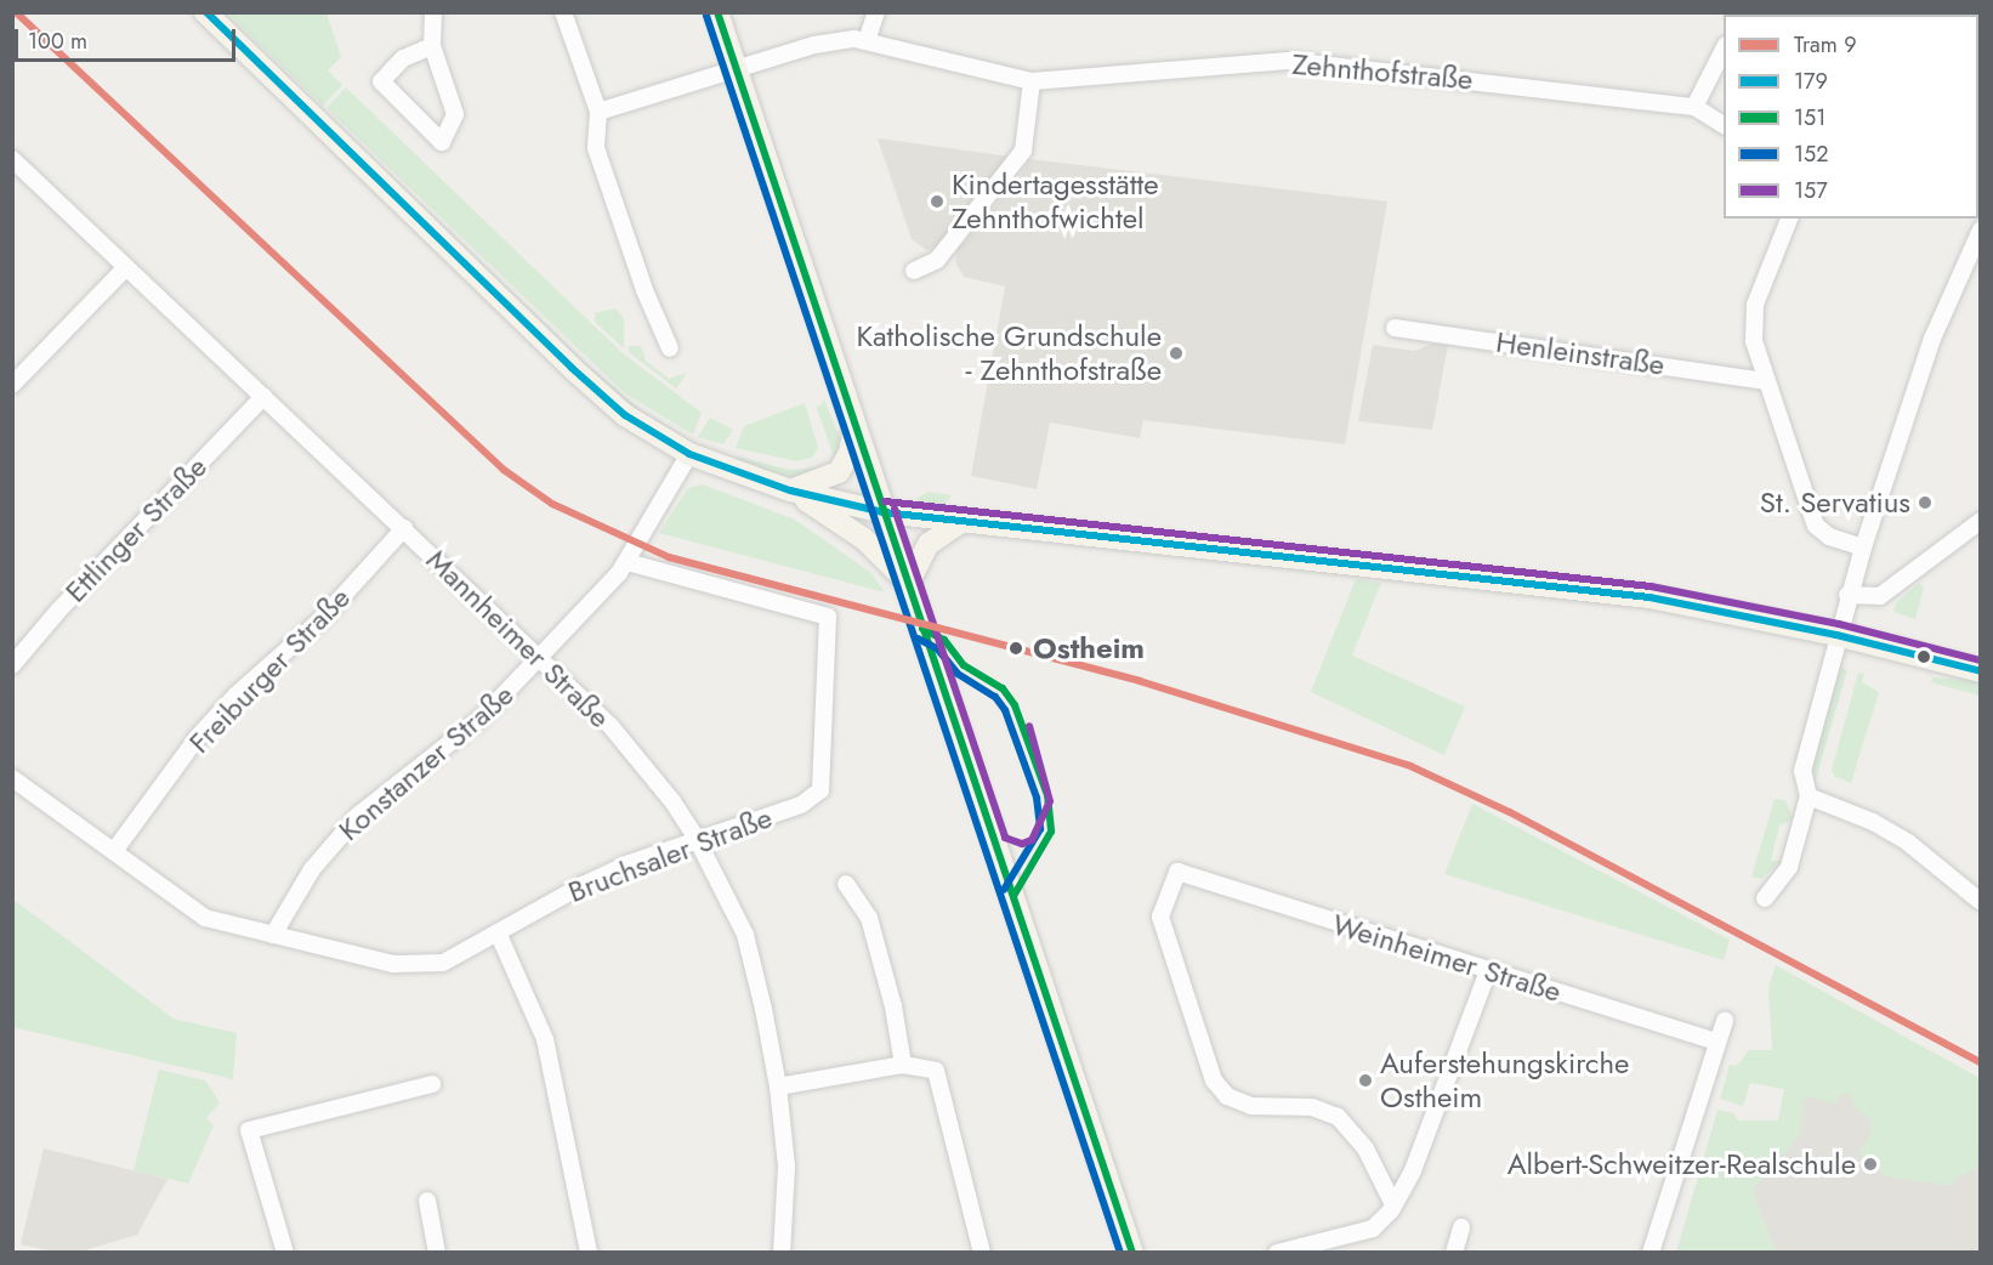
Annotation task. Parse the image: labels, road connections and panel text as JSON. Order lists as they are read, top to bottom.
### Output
{
  "streets": {
    "street": [
      "Zehnthofstraße",
      "Henleinstraße",
      "Ettlinger Straße",
      "Mannheimer Straße",
      "Freiburger Straße",
      "Konstanzer Straße",
      "Bruchsaler Straße",
      "Weinheimer Straße"
    ]
  },
  "crossings": [
    ["Ettlinger Straße", "Mannheimer Straße"],
    ["Mannheimer Straße", "Freiburger Straße"],
    ["Mannheimer Straße", "Konstanzer Straße"],
    ["Mannheimer Straße", "Bruchsaler Straße"],
    ["Freiburger Straße", "Bruchsaler Straße"],
    ["Konstanzer Straße", "Bruchsaler Straße"]
  ],
  "places": [
    "Kindertagesstätte Zehnthofwichtel",
    "Katholische Grundschule - Zehnthofstraße",
    "St. Servatius",
    "Ostheim",
    "Auferstehungskirche Ostheim",
    "Albert-Schweitzer-Realschule"
  ],
  "lines": [
    "tram line 9",
    "transit line 179",
    "transit line 151",
    "transit line 152",
    "transit line 157"
  ],
  "legend": [
    "Tram 9",
    "179",
    "151",
    "152",
    "157"
  ],
  "scale_bar": "100 m"
}
